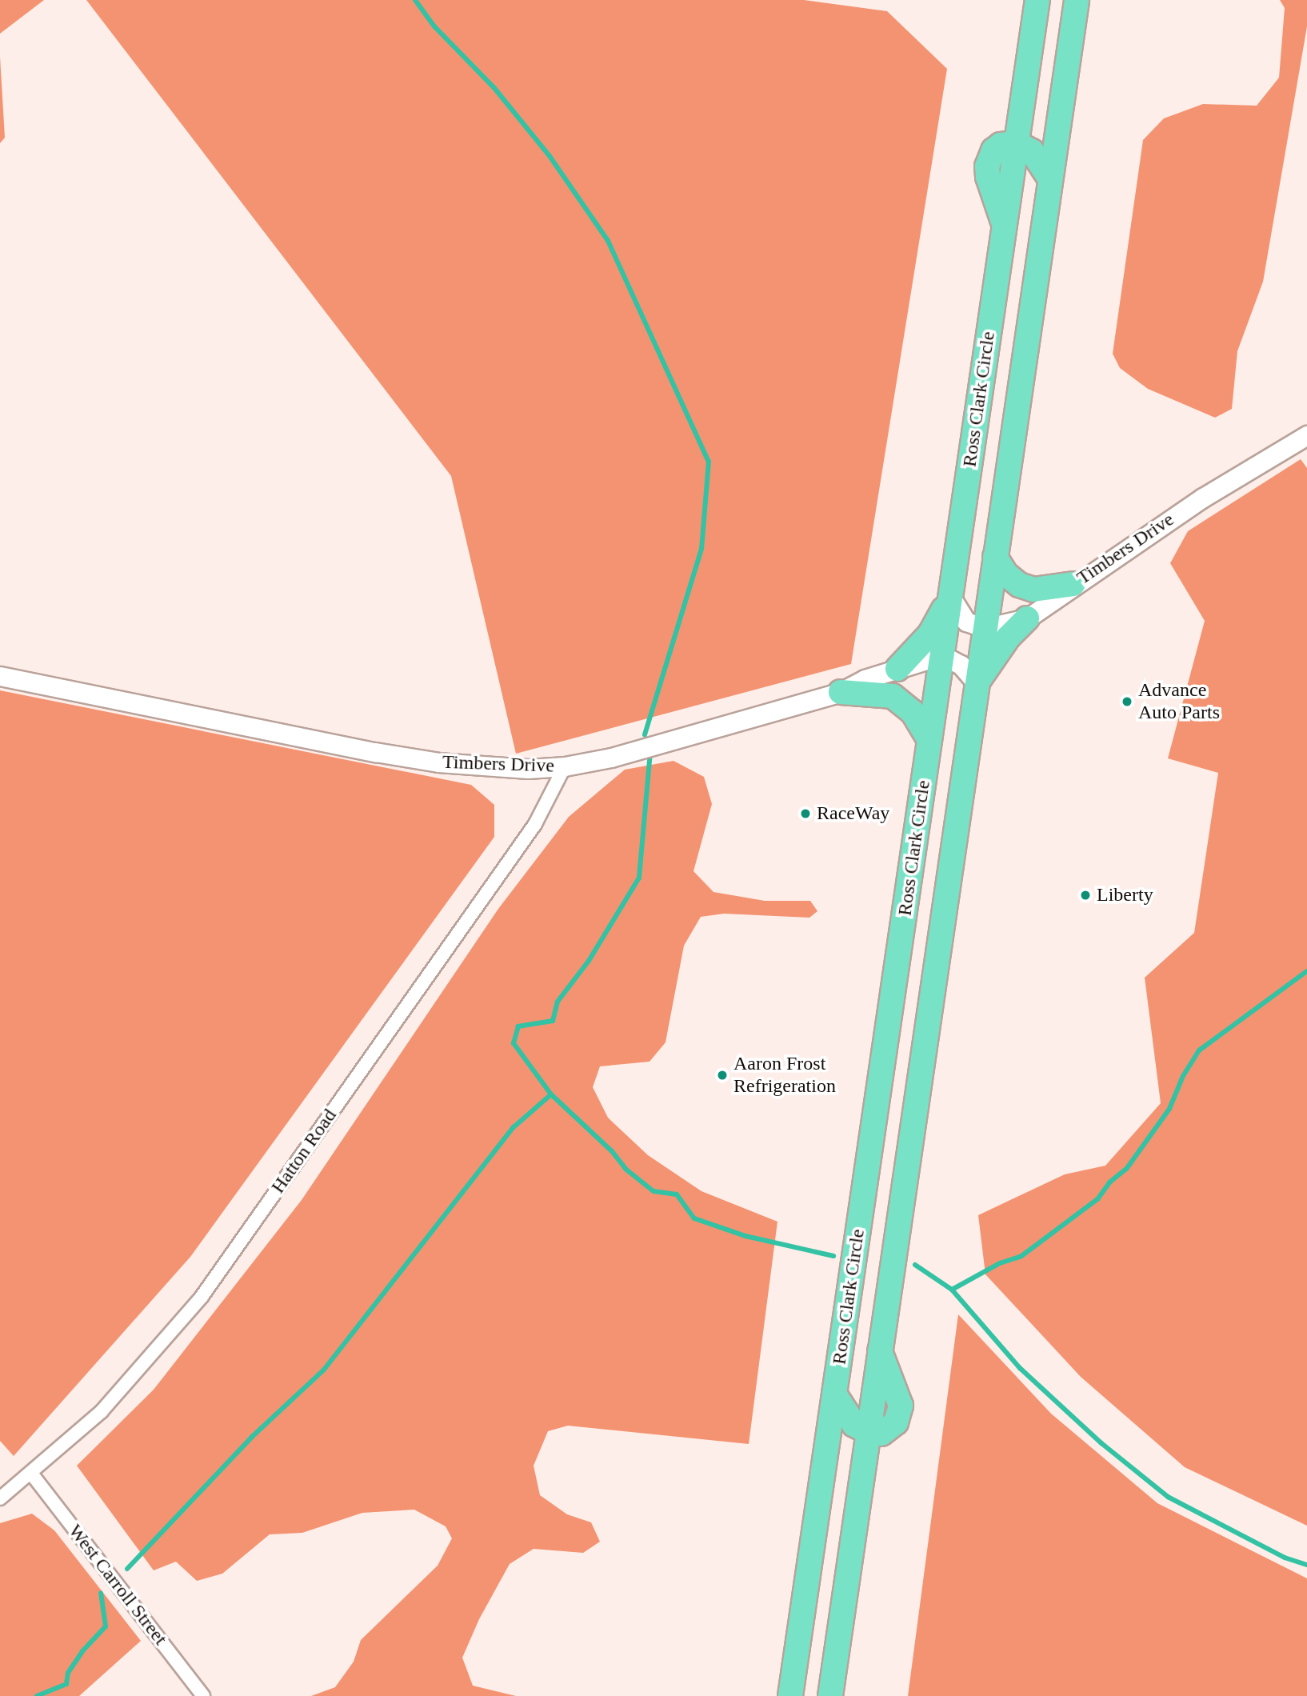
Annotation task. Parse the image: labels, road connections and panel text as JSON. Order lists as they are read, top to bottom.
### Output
{
  "streets": {
    "highway": ["Ross Clark Circle"],
    "street": ["Timbers Drive", "Hatton Road", "West Carroll Street"]
  },
  "crossings": [
    ["Ross Clark Circle", "Timbers Drive"],
    ["Timbers Drive", "Hatton Road"],
    ["Hatton Road", "West Carroll Street"]
  ],
  "places": [
    "Advance Auto Parts",
    "RaceWay",
    "Liberty",
    "Aaron Frost Refrigeration"
  ]
}
